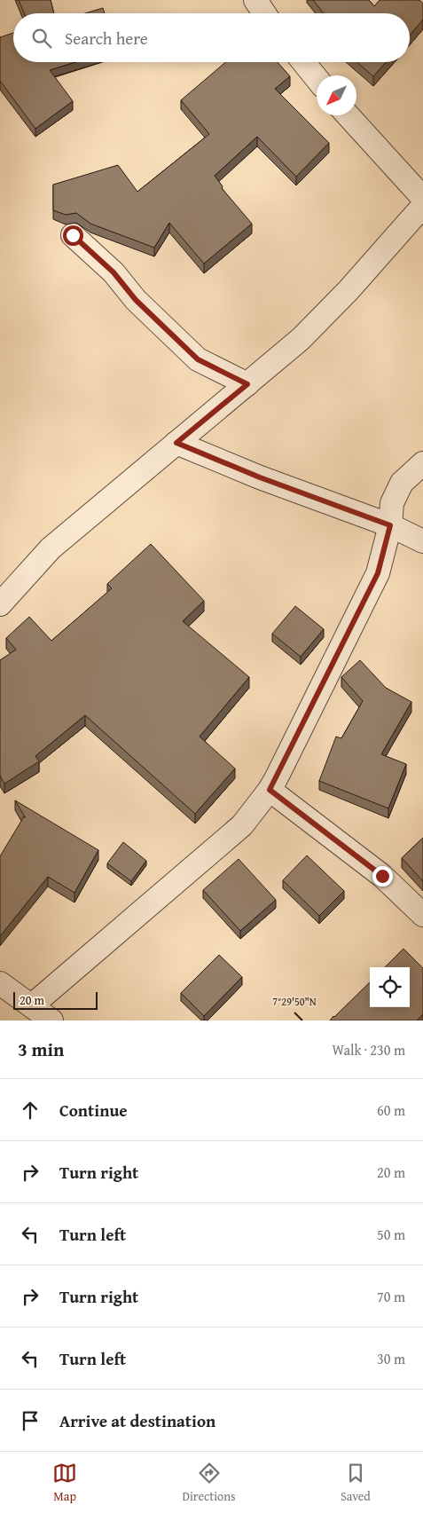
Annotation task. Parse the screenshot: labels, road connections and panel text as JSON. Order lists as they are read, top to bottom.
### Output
{
  "scale_bar": "20 m",
  "north": "bottom left",
  "page": {
    "search": "Search here",
    "scale": "20 m",
    "heading": ["3 min", "Walk · 230 m"],
    "list": [
      ["Continue", "60 m"],
      ["Turn right", "20 m"],
      ["Turn left", "50 m"],
      ["Turn right", "70 m"],
      ["Turn left", "30 m"],
      "Arrive at destination"
    ],
    "nav": ["Map", "Directions", "Saved"]
  },
  "coordinates": ["7°29'50\"N"]
}
